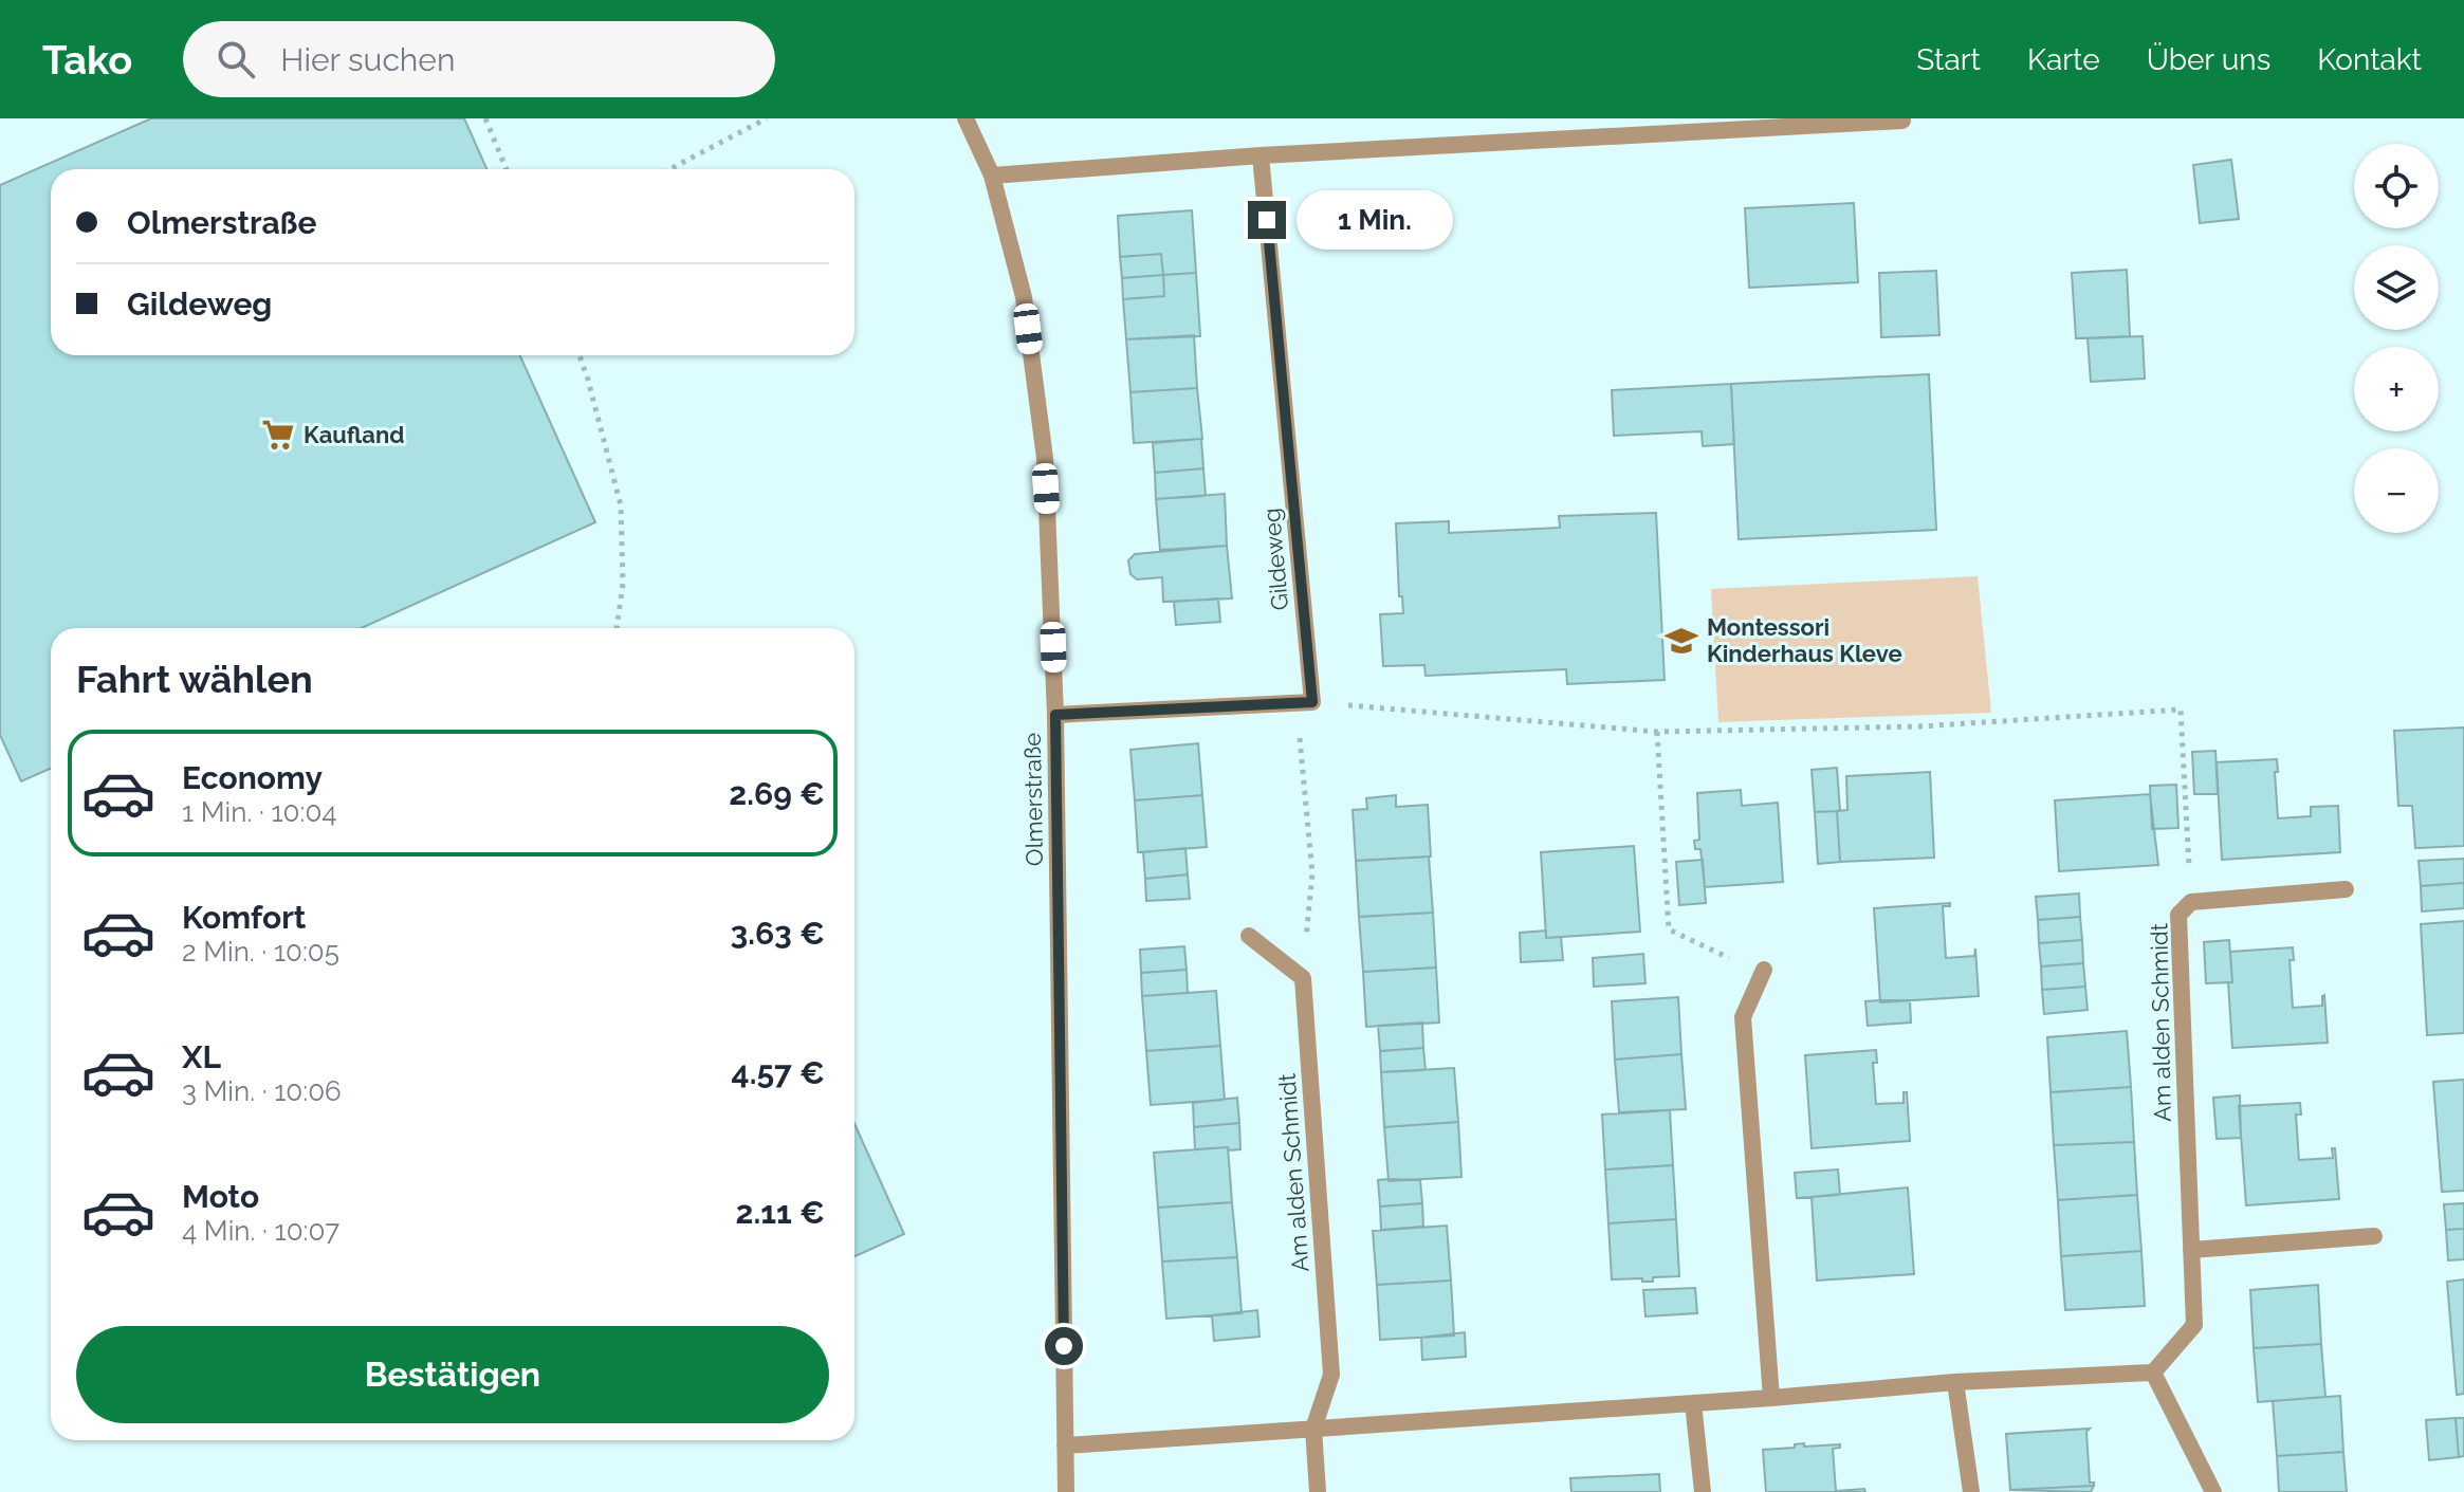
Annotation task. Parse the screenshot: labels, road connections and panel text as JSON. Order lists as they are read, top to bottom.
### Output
{
  "streets": {
    "street": ["Gildeweg", "Olmerstraße", "Am alden Schmidt"]
  },
  "places": {
    "supermarket": ["Kaufland"],
    "school or university": ["Montessori Kinderhaus Kleve"]
  },
  "page": {
    "header": "Tako",
    "search": "Hier suchen",
    "nav": [
      "Start",
      "Karte",
      "Über uns",
      "Kontakt"
    ],
    "map_buttons": ["+", "−"],
    "banner": ["Olmerstraße", "Gildeweg"],
    "bubble": "1 Min.",
    "heading": "Fahrt wählen",
    "list": [
      {
        "name": "Economy",
        "note": "1 Min. · 10:04",
        "value": "2.69 €"
      },
      {
        "name": "Komfort",
        "note": "2 Min. · 10:05",
        "value": "3.63 €"
      },
      {
        "name": "XL",
        "note": "3 Min. · 10:06",
        "value": "4.57 €"
      },
      {
        "name": "Moto",
        "note": "4 Min. · 10:07",
        "value": "2.11 €"
      }
    ],
    "buttons": "Bestätigen"
  }
}
